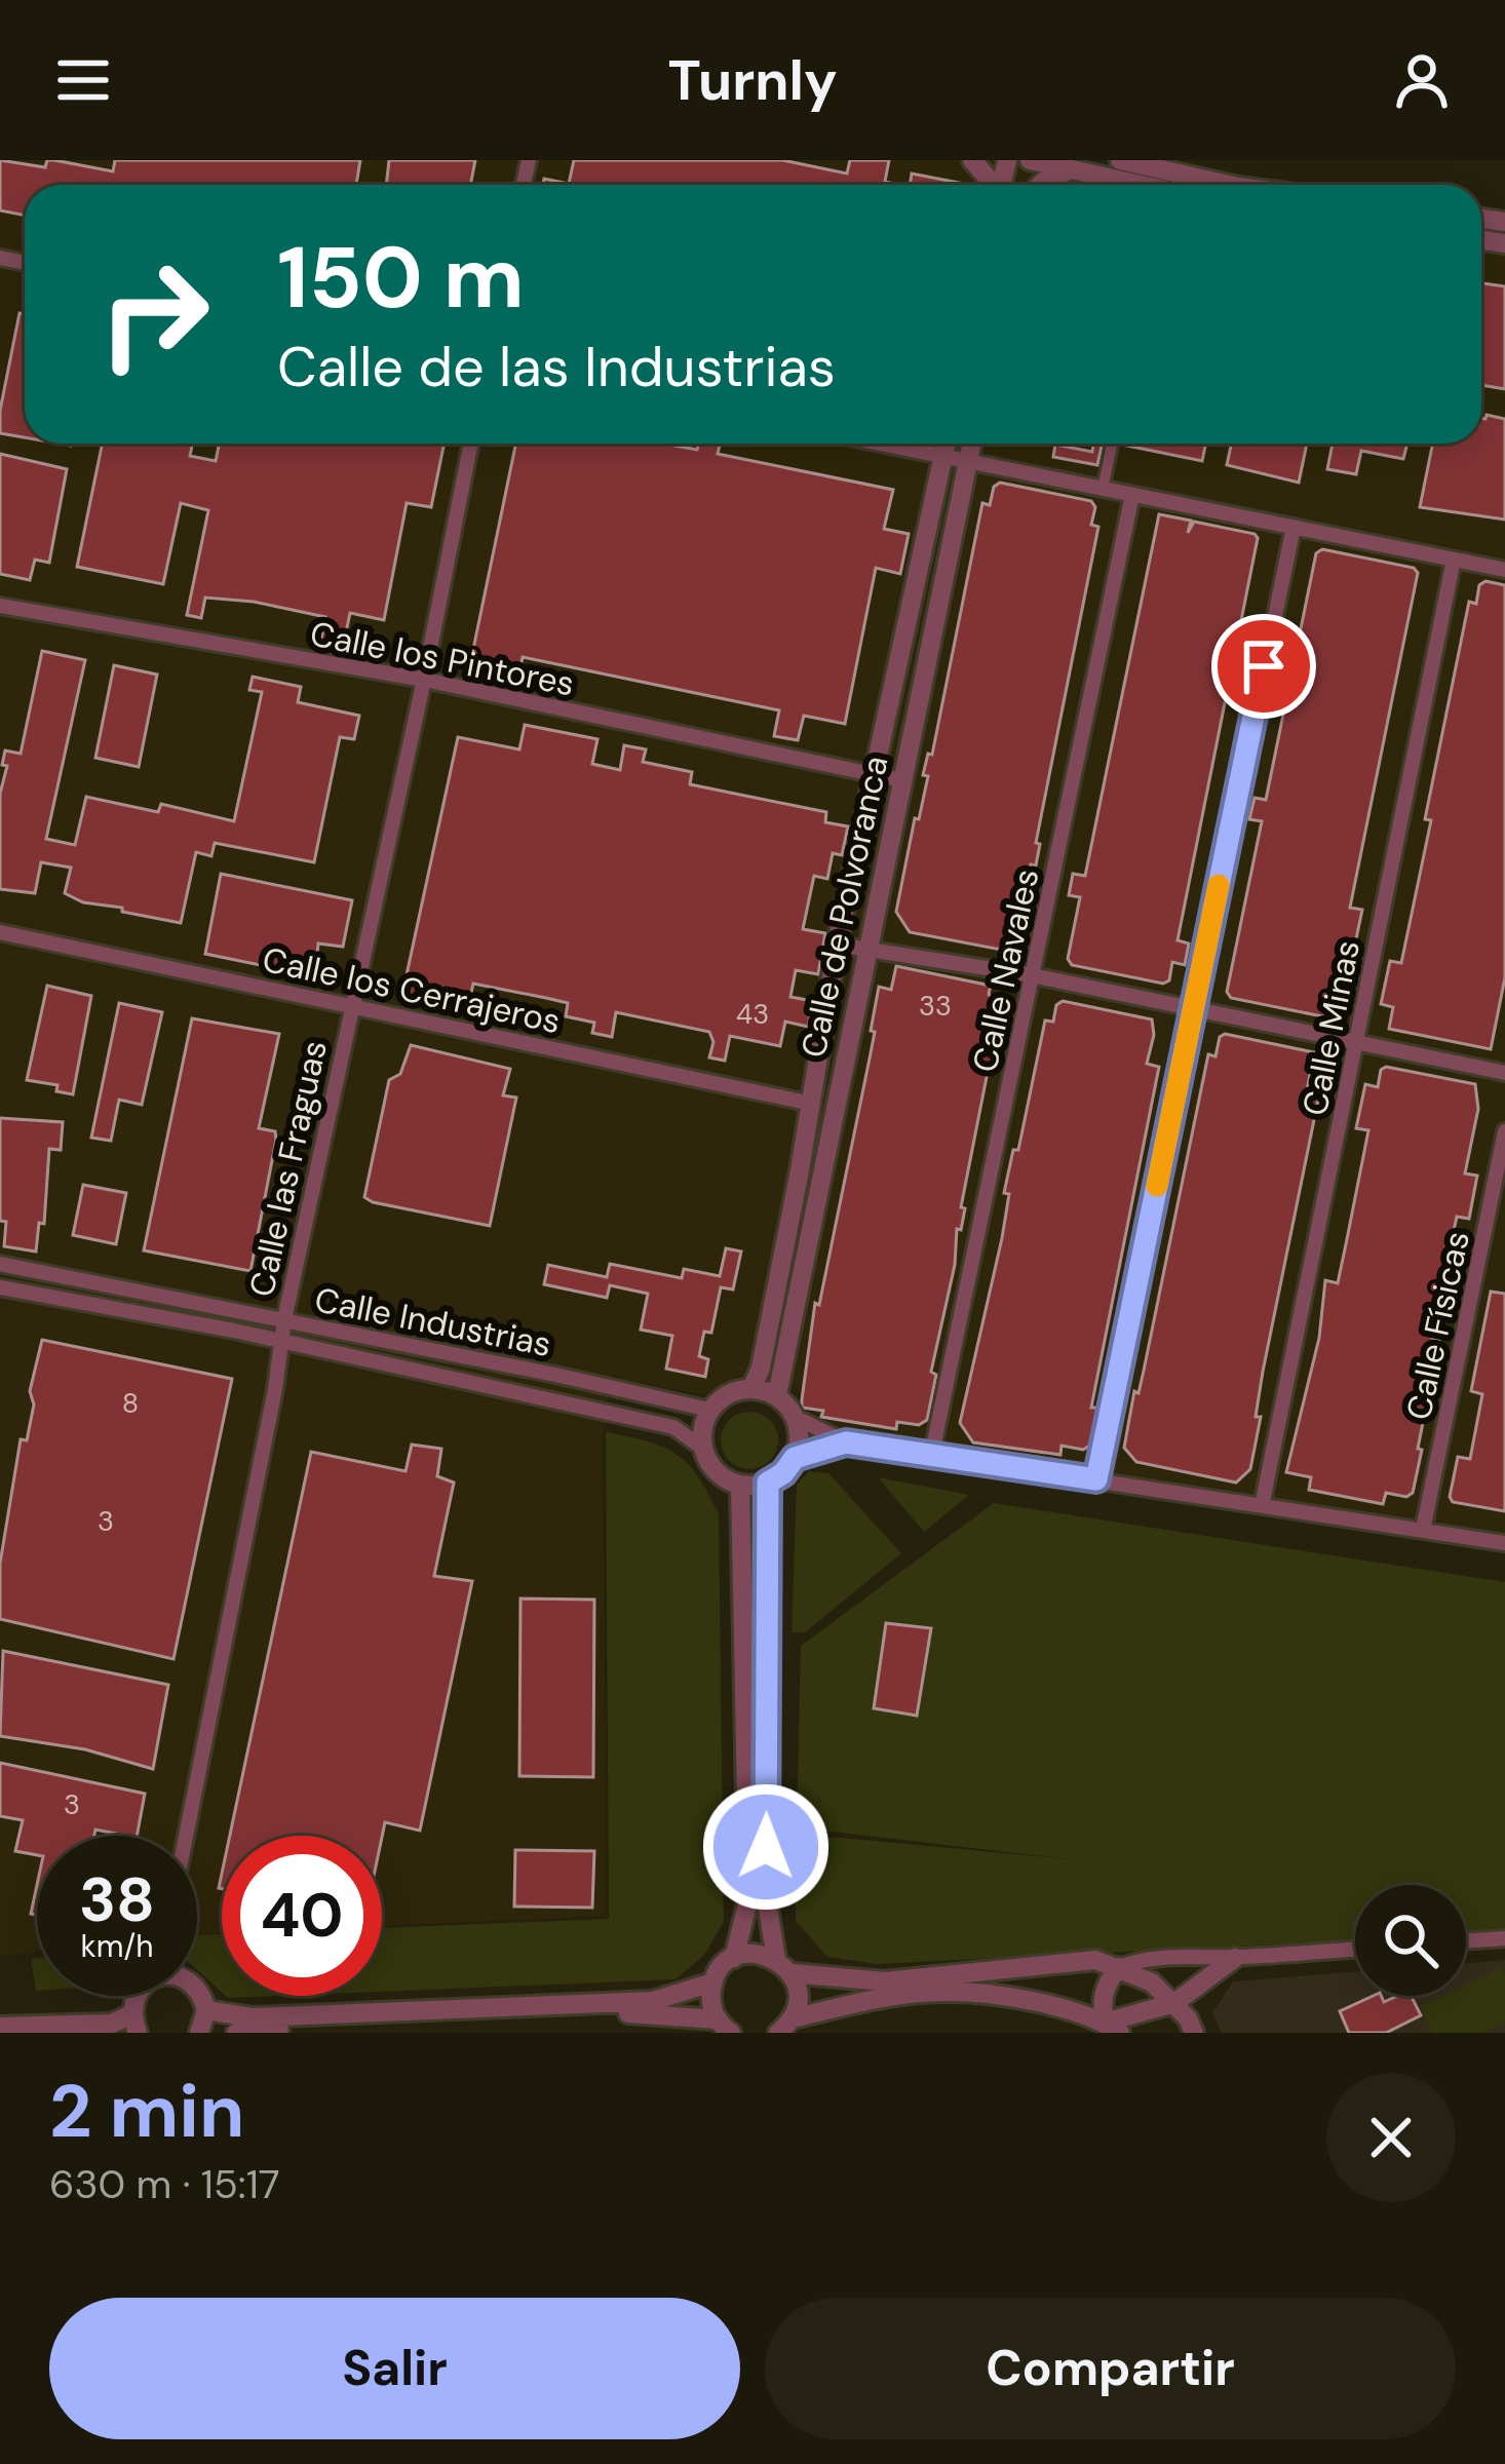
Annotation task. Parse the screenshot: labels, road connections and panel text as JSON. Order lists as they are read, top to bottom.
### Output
{
  "streets": {
    "street": [
      "Calle los Pintores",
      "Calle de Polvoranca",
      "Calle Navales",
      "Calle los Cerrajeros",
      "Calle Minas",
      "Calle las Fraguas",
      "Calle Industrias",
      "Calle Físicas"
    ]
  },
  "crossings": [
    ["Calle los Pintores", "Calle de Polvoranca"],
    ["Calle los Pintores", "Calle las Fraguas"],
    ["Calle de Polvoranca", "Calle los Cerrajeros"],
    ["Calle de Polvoranca", "Calle Industrias"],
    ["Calle los Cerrajeros", "Calle las Fraguas"],
    ["Calle las Fraguas", "Calle Industrias"]
  ],
  "house_numbers": [
    "33",
    "43",
    "8",
    "3",
    "3"
  ],
  "page": {
    "header": "Turnly",
    "turn": ["150 m", "Calle de las Industrias"],
    "speed": "38 km/h",
    "limit": "40",
    "heading": ["2 min", "630 m · 15:17"],
    "buttons": ["Salir", "Compartir"]
  }
}
